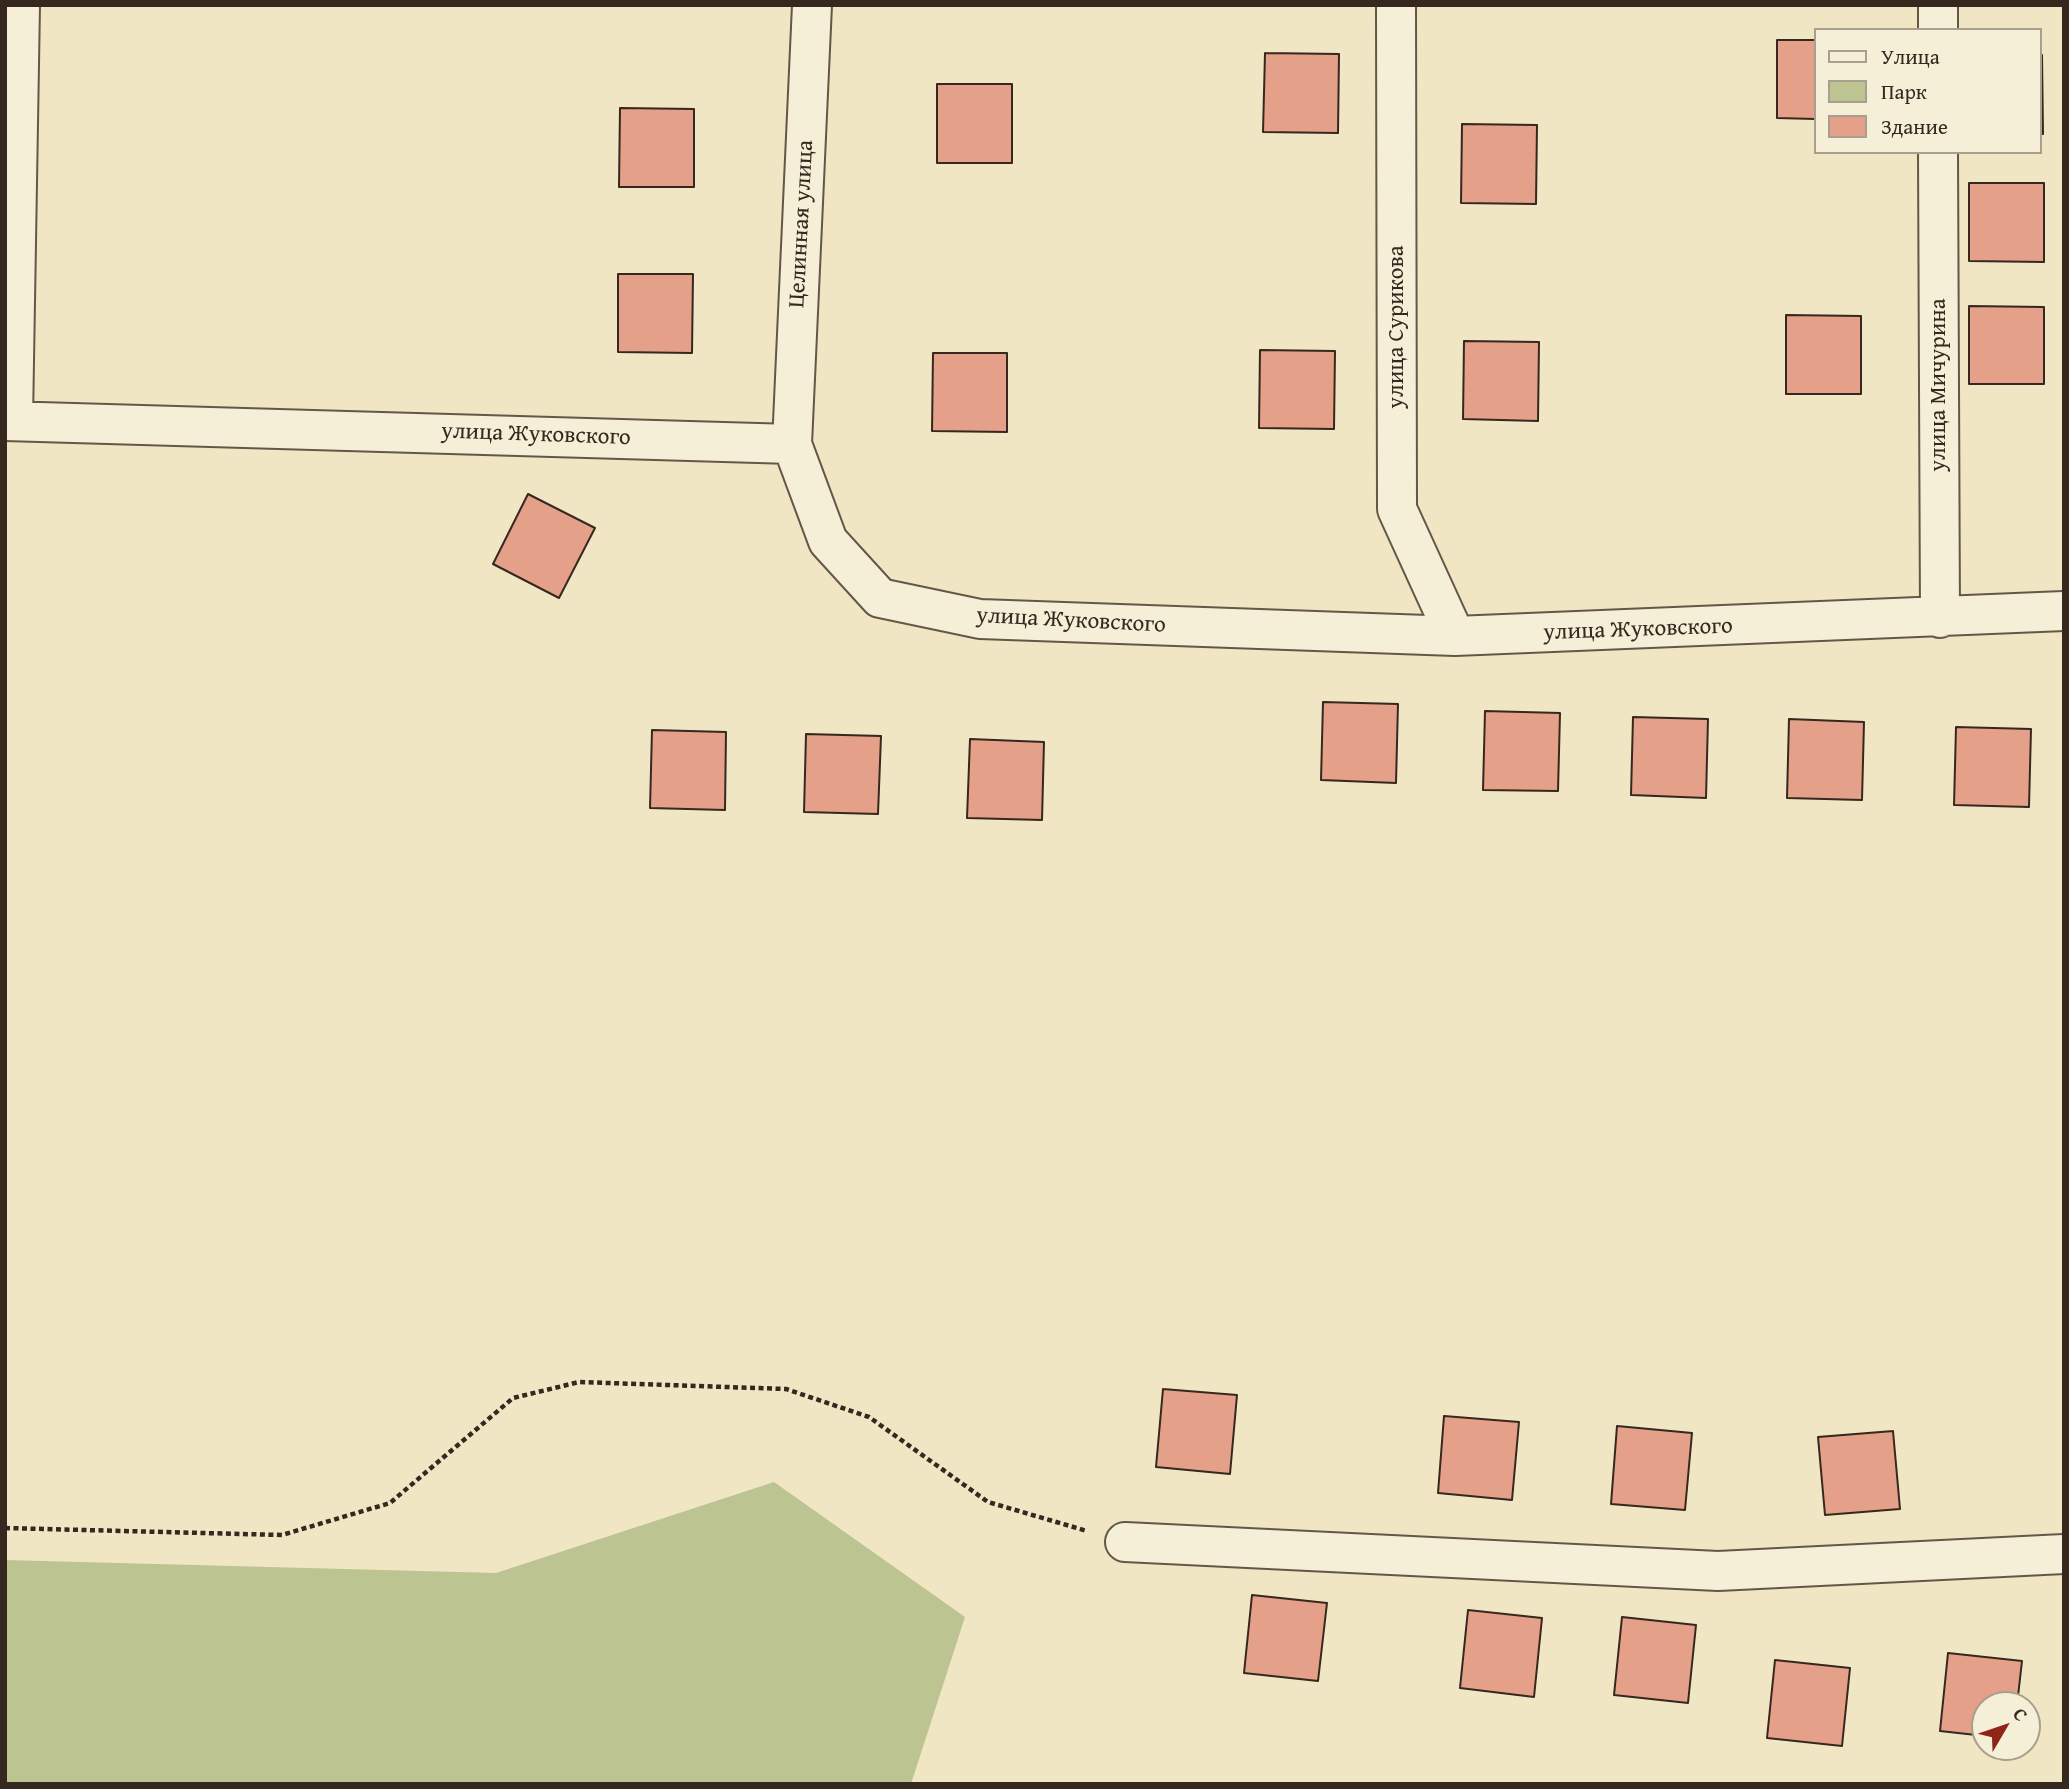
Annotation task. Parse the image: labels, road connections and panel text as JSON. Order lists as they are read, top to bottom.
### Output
{
  "streets": {
    "street": [
      "Целинная улица",
      "улица Сурикова",
      "улица Мичурина",
      "улица Жуковского"
    ]
  },
  "crossings": [
    ["Целинная улица", "улица Жуковского"],
    ["улица Сурикова", "улица Жуковского"],
    ["улица Мичурина", "улица Жуковского"]
  ],
  "legend": ["Улица", "Парк", "Здание"],
  "north": "top right"
}
